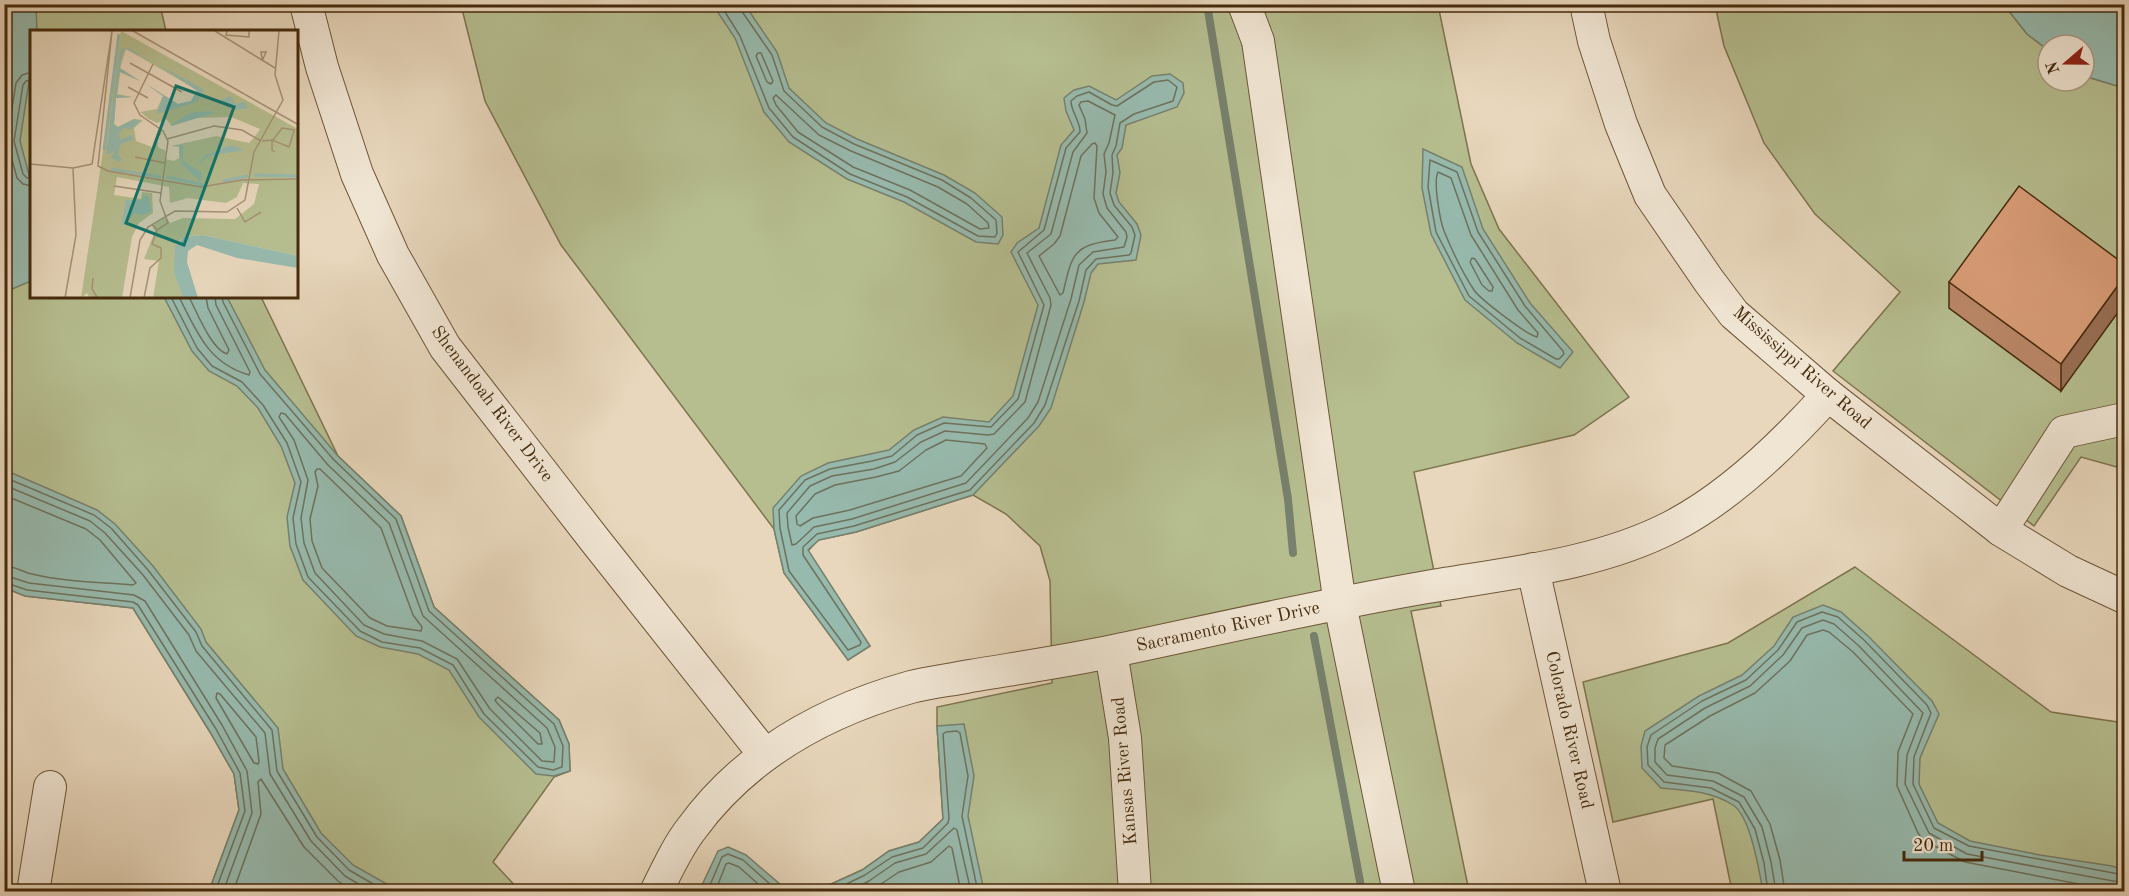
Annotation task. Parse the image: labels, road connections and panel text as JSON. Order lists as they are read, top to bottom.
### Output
{
  "streets": {
    "street": [
      "Mississippi River Road",
      "Shenandoah River Drive",
      "Sacramento River Drive",
      "Colorado River Road",
      "Kansas River Road"
    ]
  },
  "crossings": [
    ["Mississippi River Road", "Sacramento River Drive"],
    ["Shenandoah River Drive", "Sacramento River Drive"],
    ["Sacramento River Drive", "Colorado River Road"],
    ["Sacramento River Drive", "Kansas River Road"]
  ],
  "scale_bar": "20 m",
  "north": "left"
}
